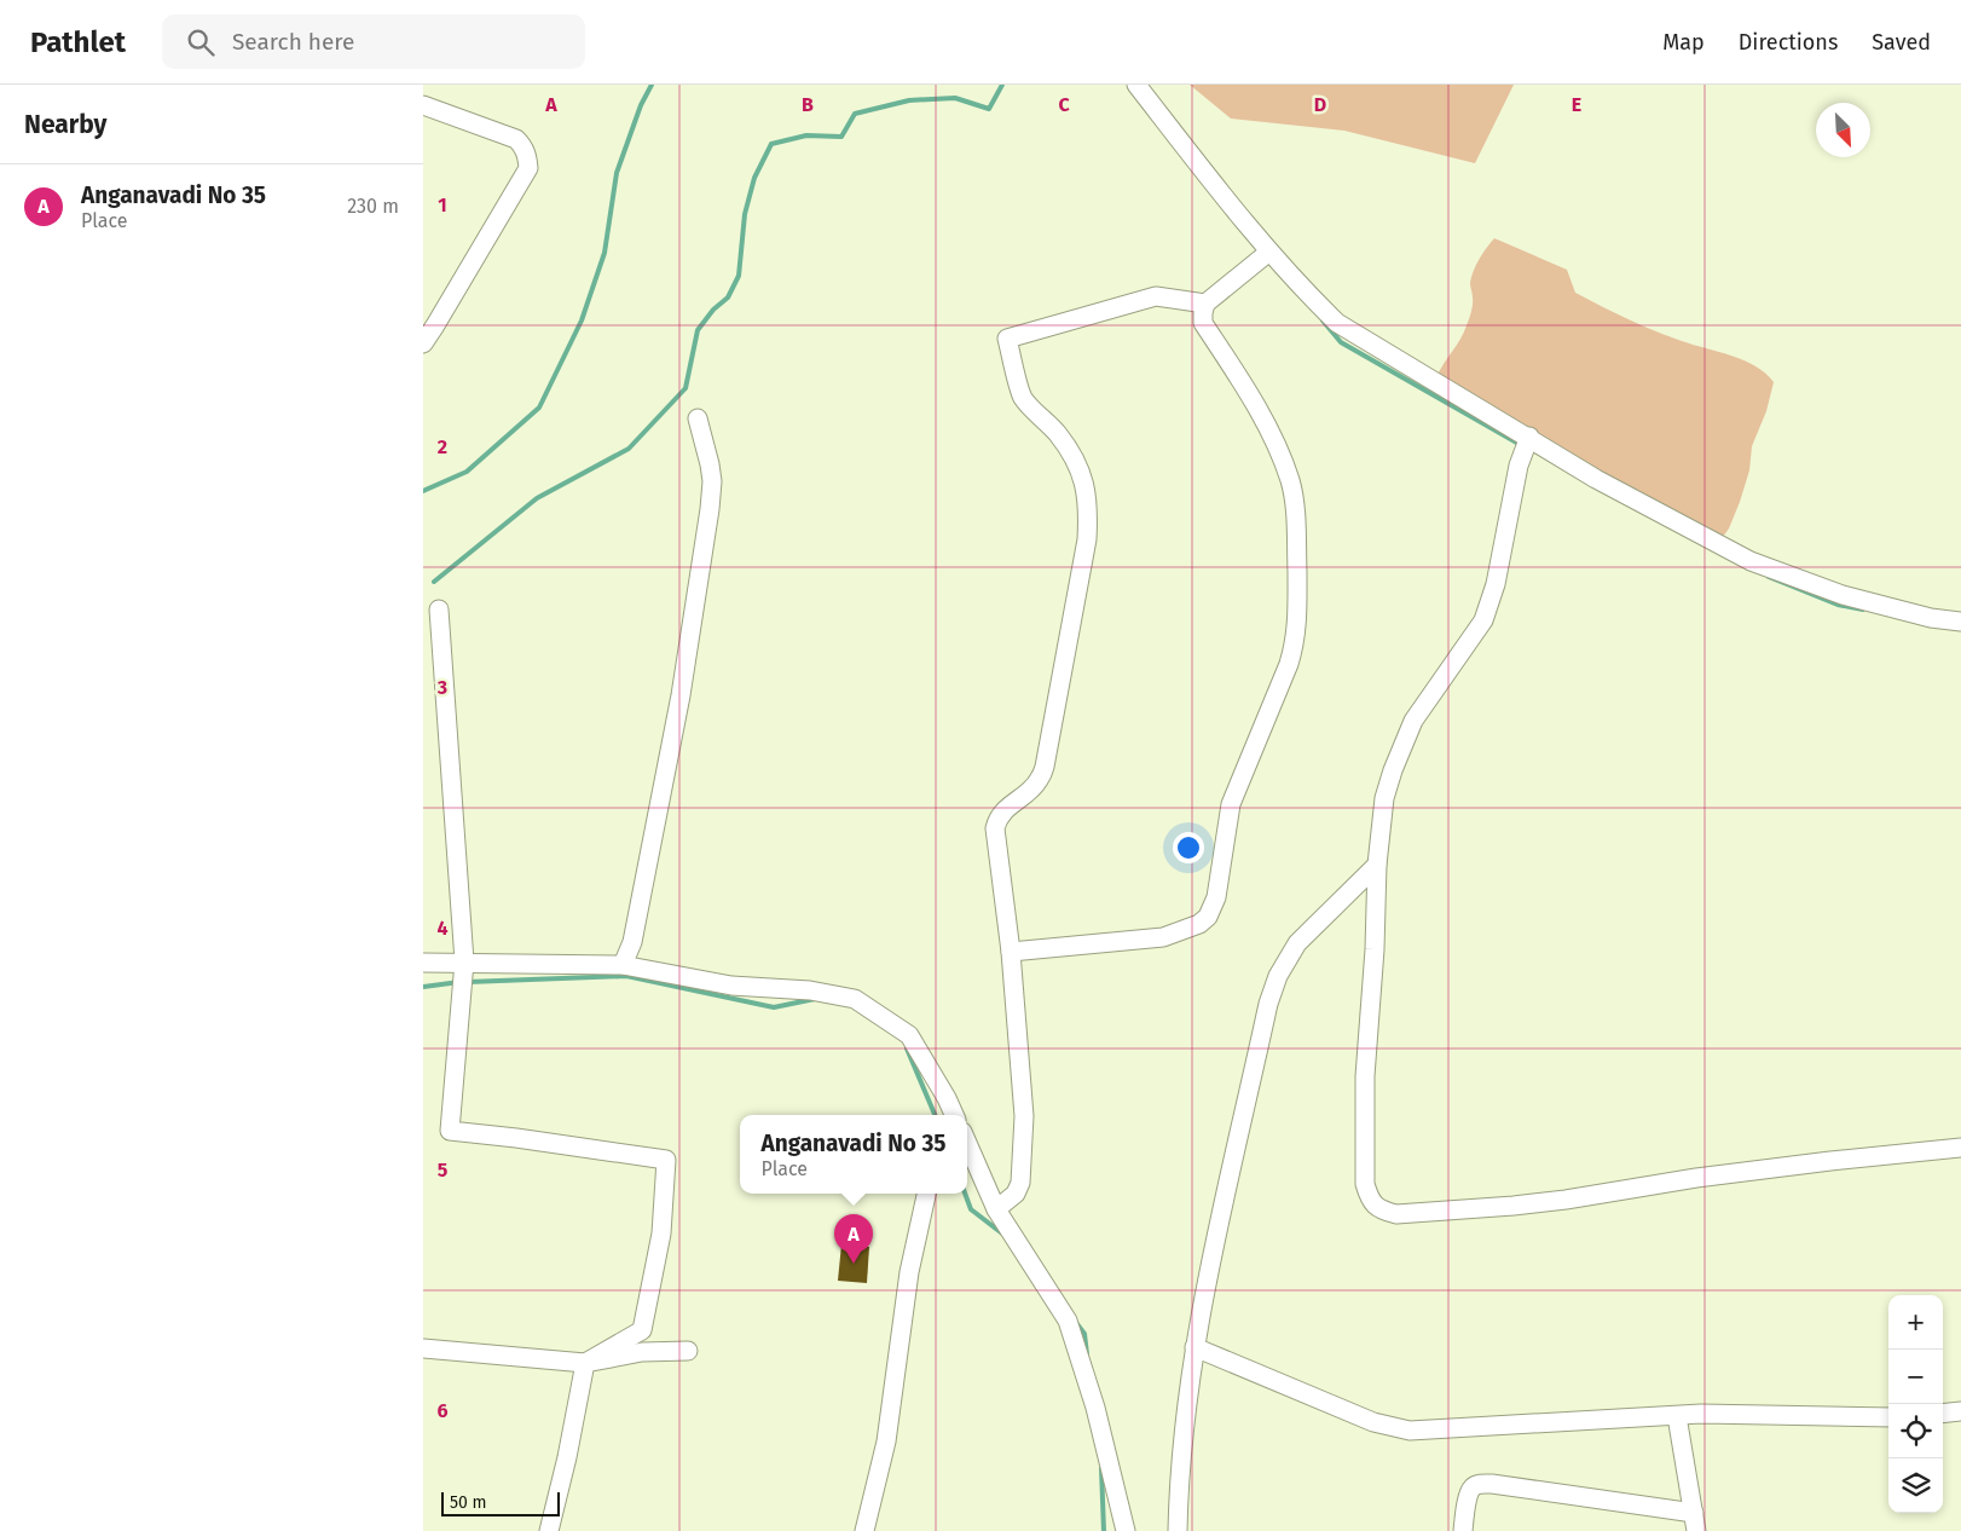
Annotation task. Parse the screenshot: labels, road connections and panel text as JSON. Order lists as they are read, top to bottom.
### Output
{
  "scale_bar": "50 m",
  "north": "bottom right",
  "page": {
    "header": "Pathlet",
    "search": "Search here",
    "nav": ["Map", "Directions", "Saved"],
    "heading": "Nearby",
    "list": [
      {
        "mark": "A",
        "name": "Anganavadi No 35",
        "note": "Place",
        "value": "230 m"
      }
    ],
    "popup": ["Anganavadi No 35", "Place"],
    "pins": "A",
    "map_buttons": ["+", "−"],
    "scale": "50 m"
  },
  "grid": {
    "columns": [
      "A",
      "B",
      "C",
      "D",
      "E"
    ],
    "rows": [
      "1",
      "2",
      "3",
      "4",
      "5",
      "6"
    ]
  }
}
